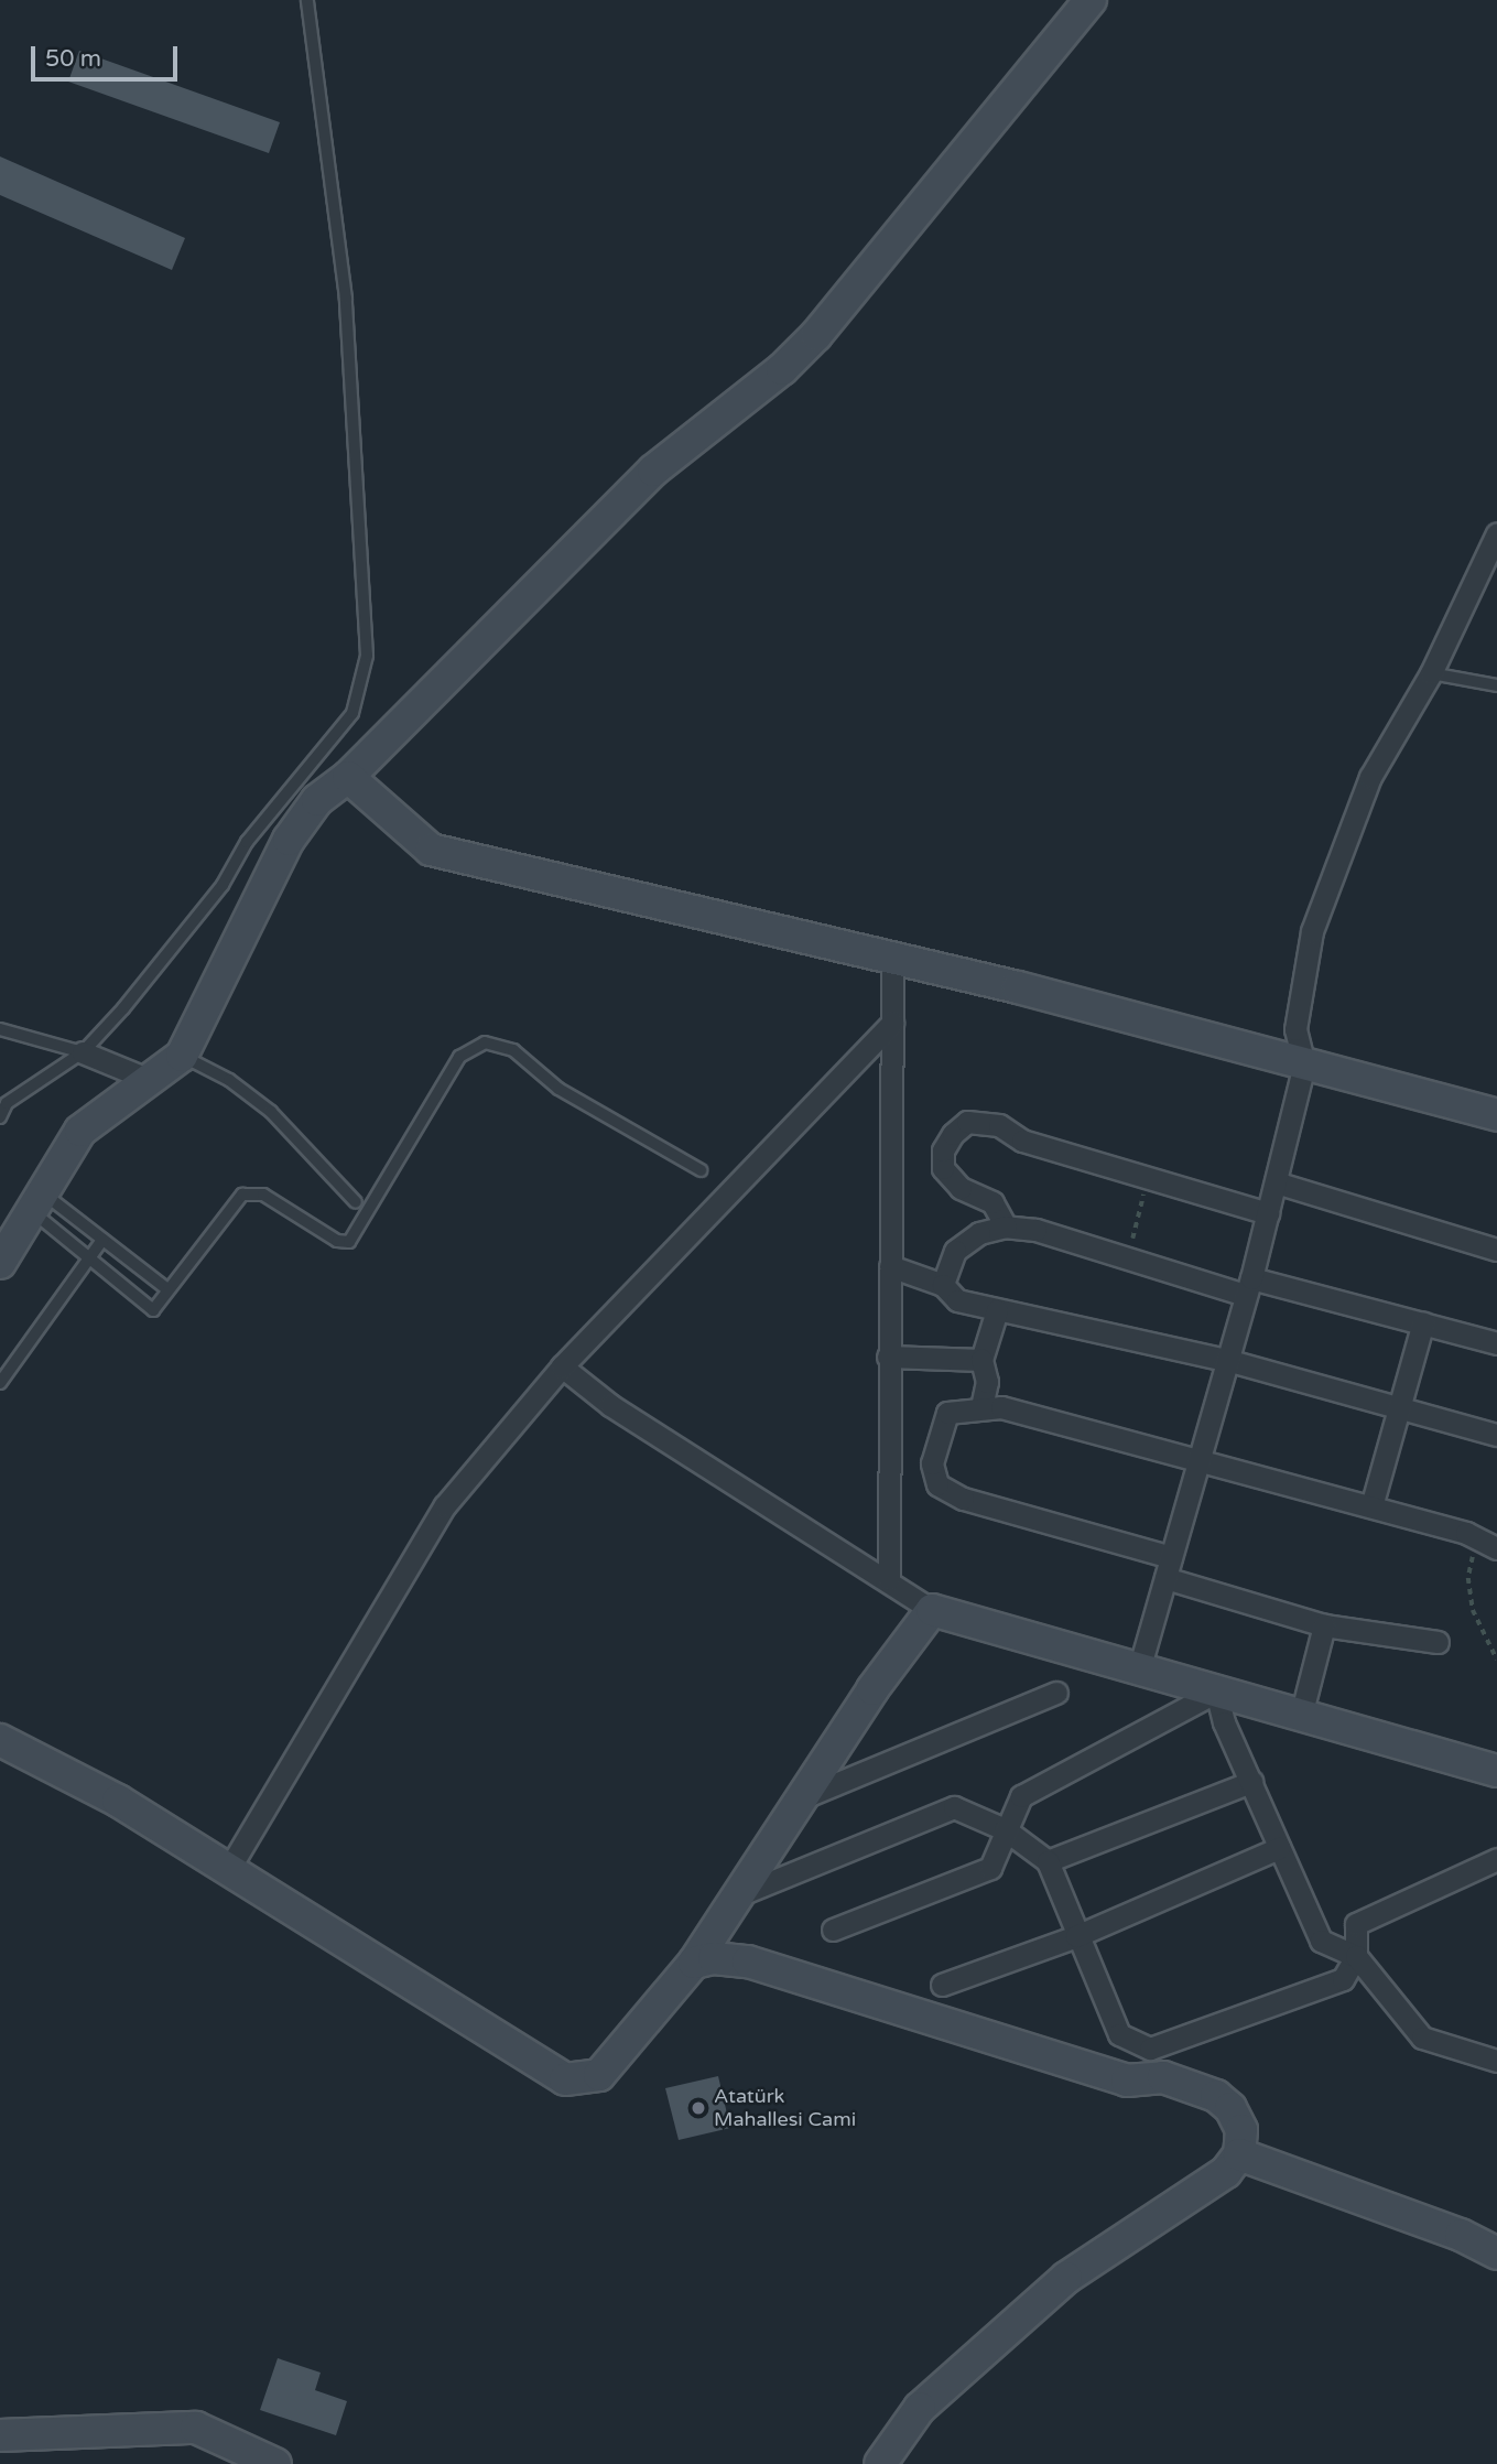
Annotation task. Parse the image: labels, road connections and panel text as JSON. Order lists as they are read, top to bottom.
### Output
{
  "places": ["Atatürk Mahallesi Cami"],
  "scale_bar": "50 m"
}
